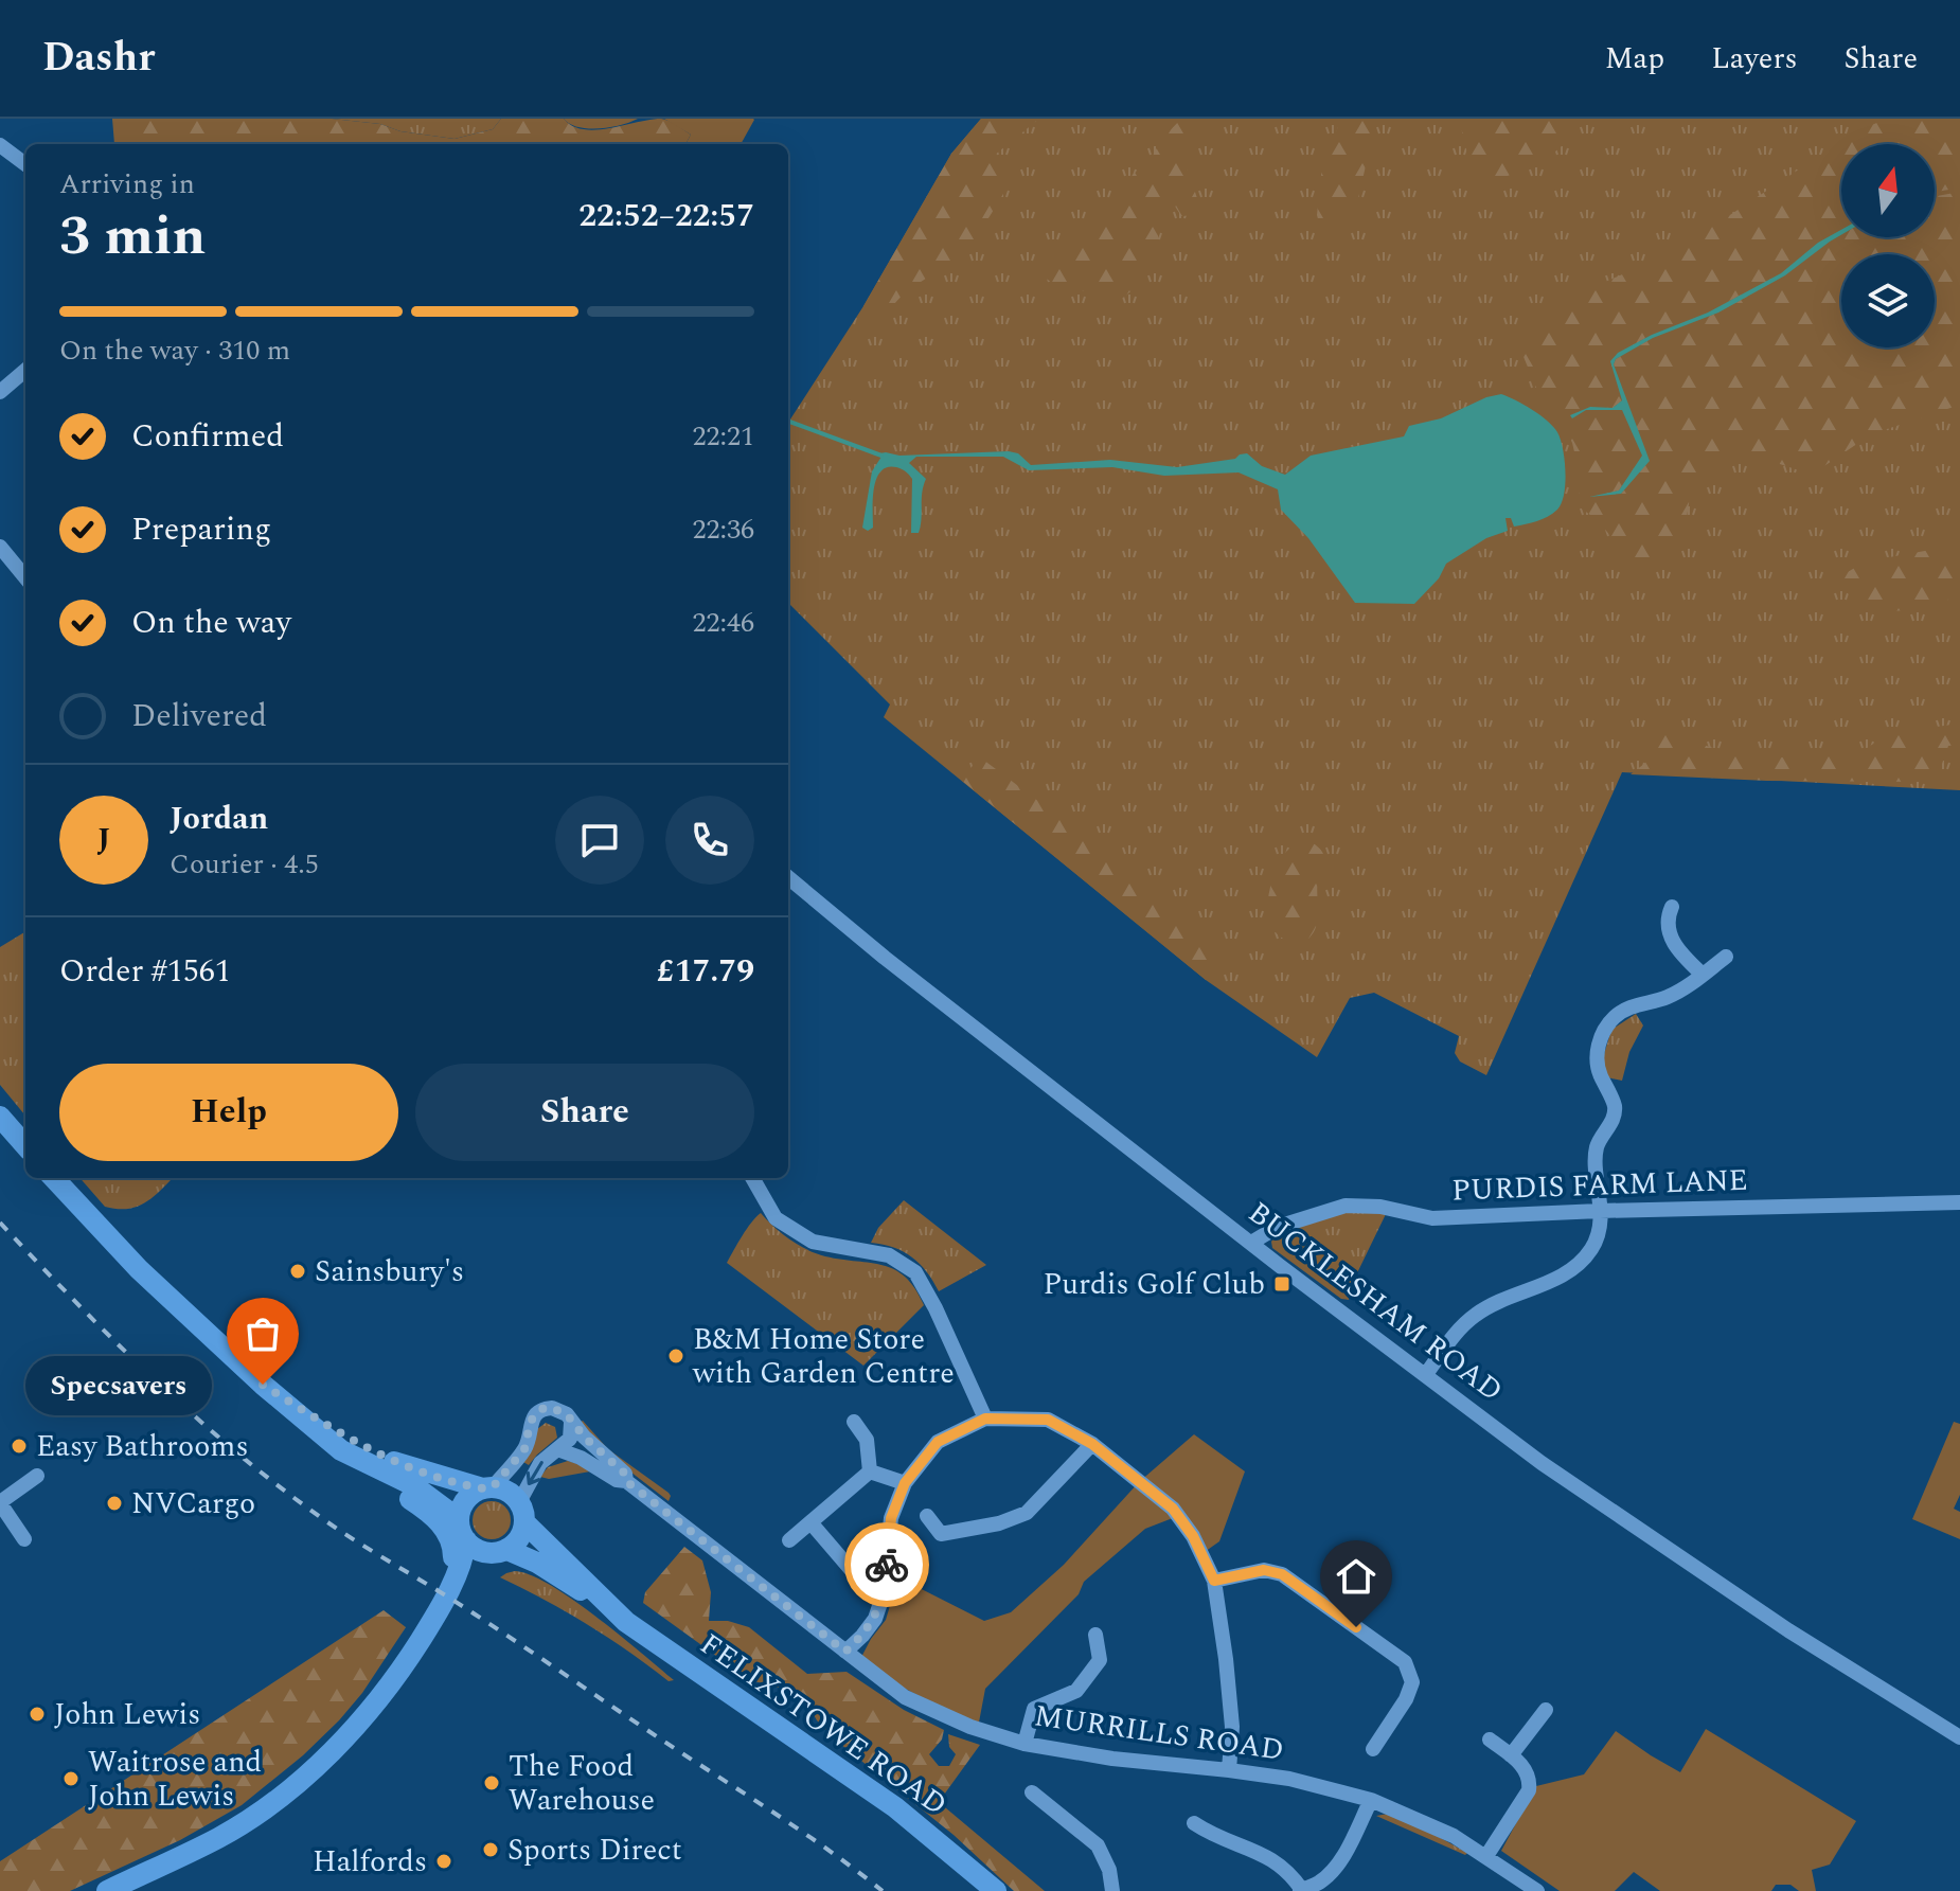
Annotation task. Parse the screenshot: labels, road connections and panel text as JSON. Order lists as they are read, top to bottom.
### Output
{
  "streets": {
    "main road": ["FELIXSTOWE ROAD"],
    "street": ["PURDIS FARM LANE", "BUCKLESHAM ROAD", "MURRILLS ROAD"]
  },
  "crossings": [
    ["PURDIS FARM LANE", "BUCKLESHAM ROAD"]
  ],
  "places": {
    "other": [
      "Sainsbury's",
      "B&M Home Store with Garden Centre",
      "Specsavers",
      "Easy Bathrooms",
      "NVCargo",
      "John Lewis",
      "Waitrose and John Lewis",
      "The Food Warehouse",
      "Sports Direct",
      "Halfords"
    ],
    "transit": ["Purdis Golf Club"]
  },
  "north": "top",
  "page": {
    "header": "Dashr",
    "nav": ["Map", "Layers", "Share"],
    "heading": ["3 min", "Arriving in", "22:52–22:57"],
    "panel": [
      "Jordan",
      "Courier · 4.5",
      "Order #1561",
      "£17.79"
    ],
    "bar": "On the way · 310 m",
    "list": [
      ["Confirmed", "22:21"],
      ["Preparing", "22:36"],
      ["On the way", "22:46"],
      "Delivered"
    ],
    "round": "J",
    "buttons": ["Help", "Share"],
    "bubble": "Specsavers"
  }
}
